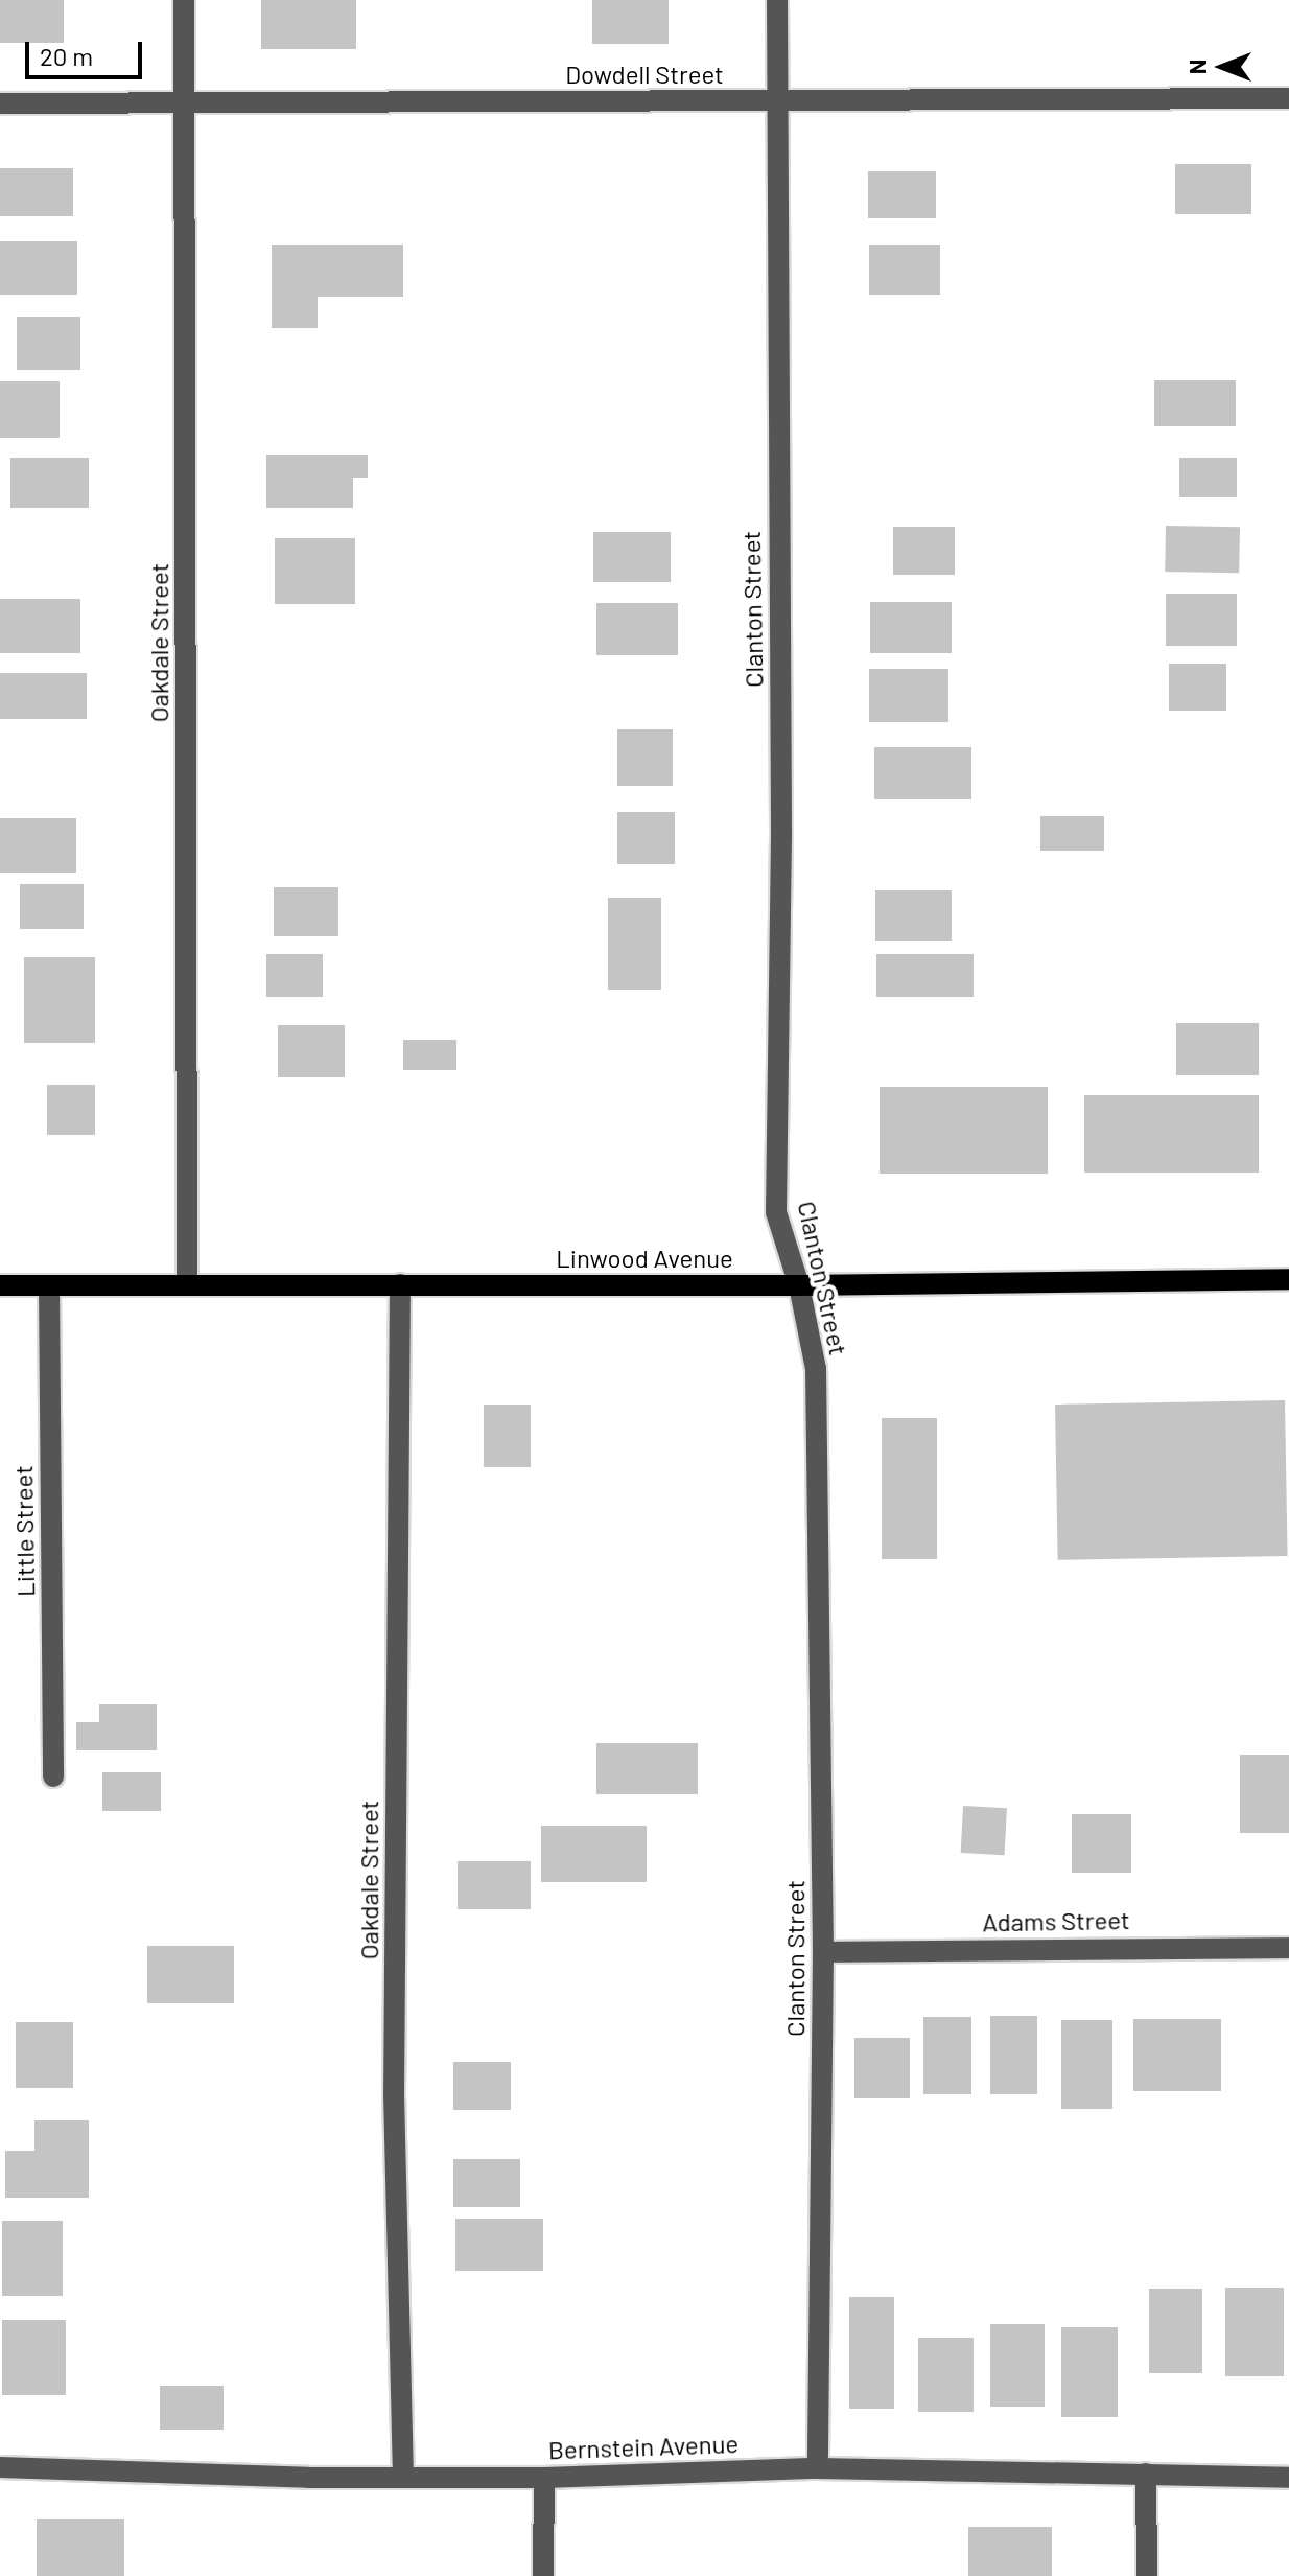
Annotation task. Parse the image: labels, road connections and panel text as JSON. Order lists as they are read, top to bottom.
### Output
{
  "streets": {
    "main road": ["Linwood Avenue"],
    "street": [
      "Dowdell Street",
      "Clanton Street",
      "Oakdale Street",
      "Little Street",
      "Adams Street",
      "Bernstein Avenue"
    ]
  },
  "crossings": [
    ["Dowdell Street", "Clanton Street"],
    ["Dowdell Street", "Oakdale Street"],
    ["Clanton Street", "Linwood Avenue"],
    ["Clanton Street", "Adams Street"],
    ["Clanton Street", "Bernstein Avenue"],
    ["Oakdale Street", "Linwood Avenue"],
    ["Oakdale Street", "Bernstein Avenue"],
    ["Linwood Avenue", "Little Street"]
  ],
  "scale_bar": "20 m",
  "north": "left"
}
